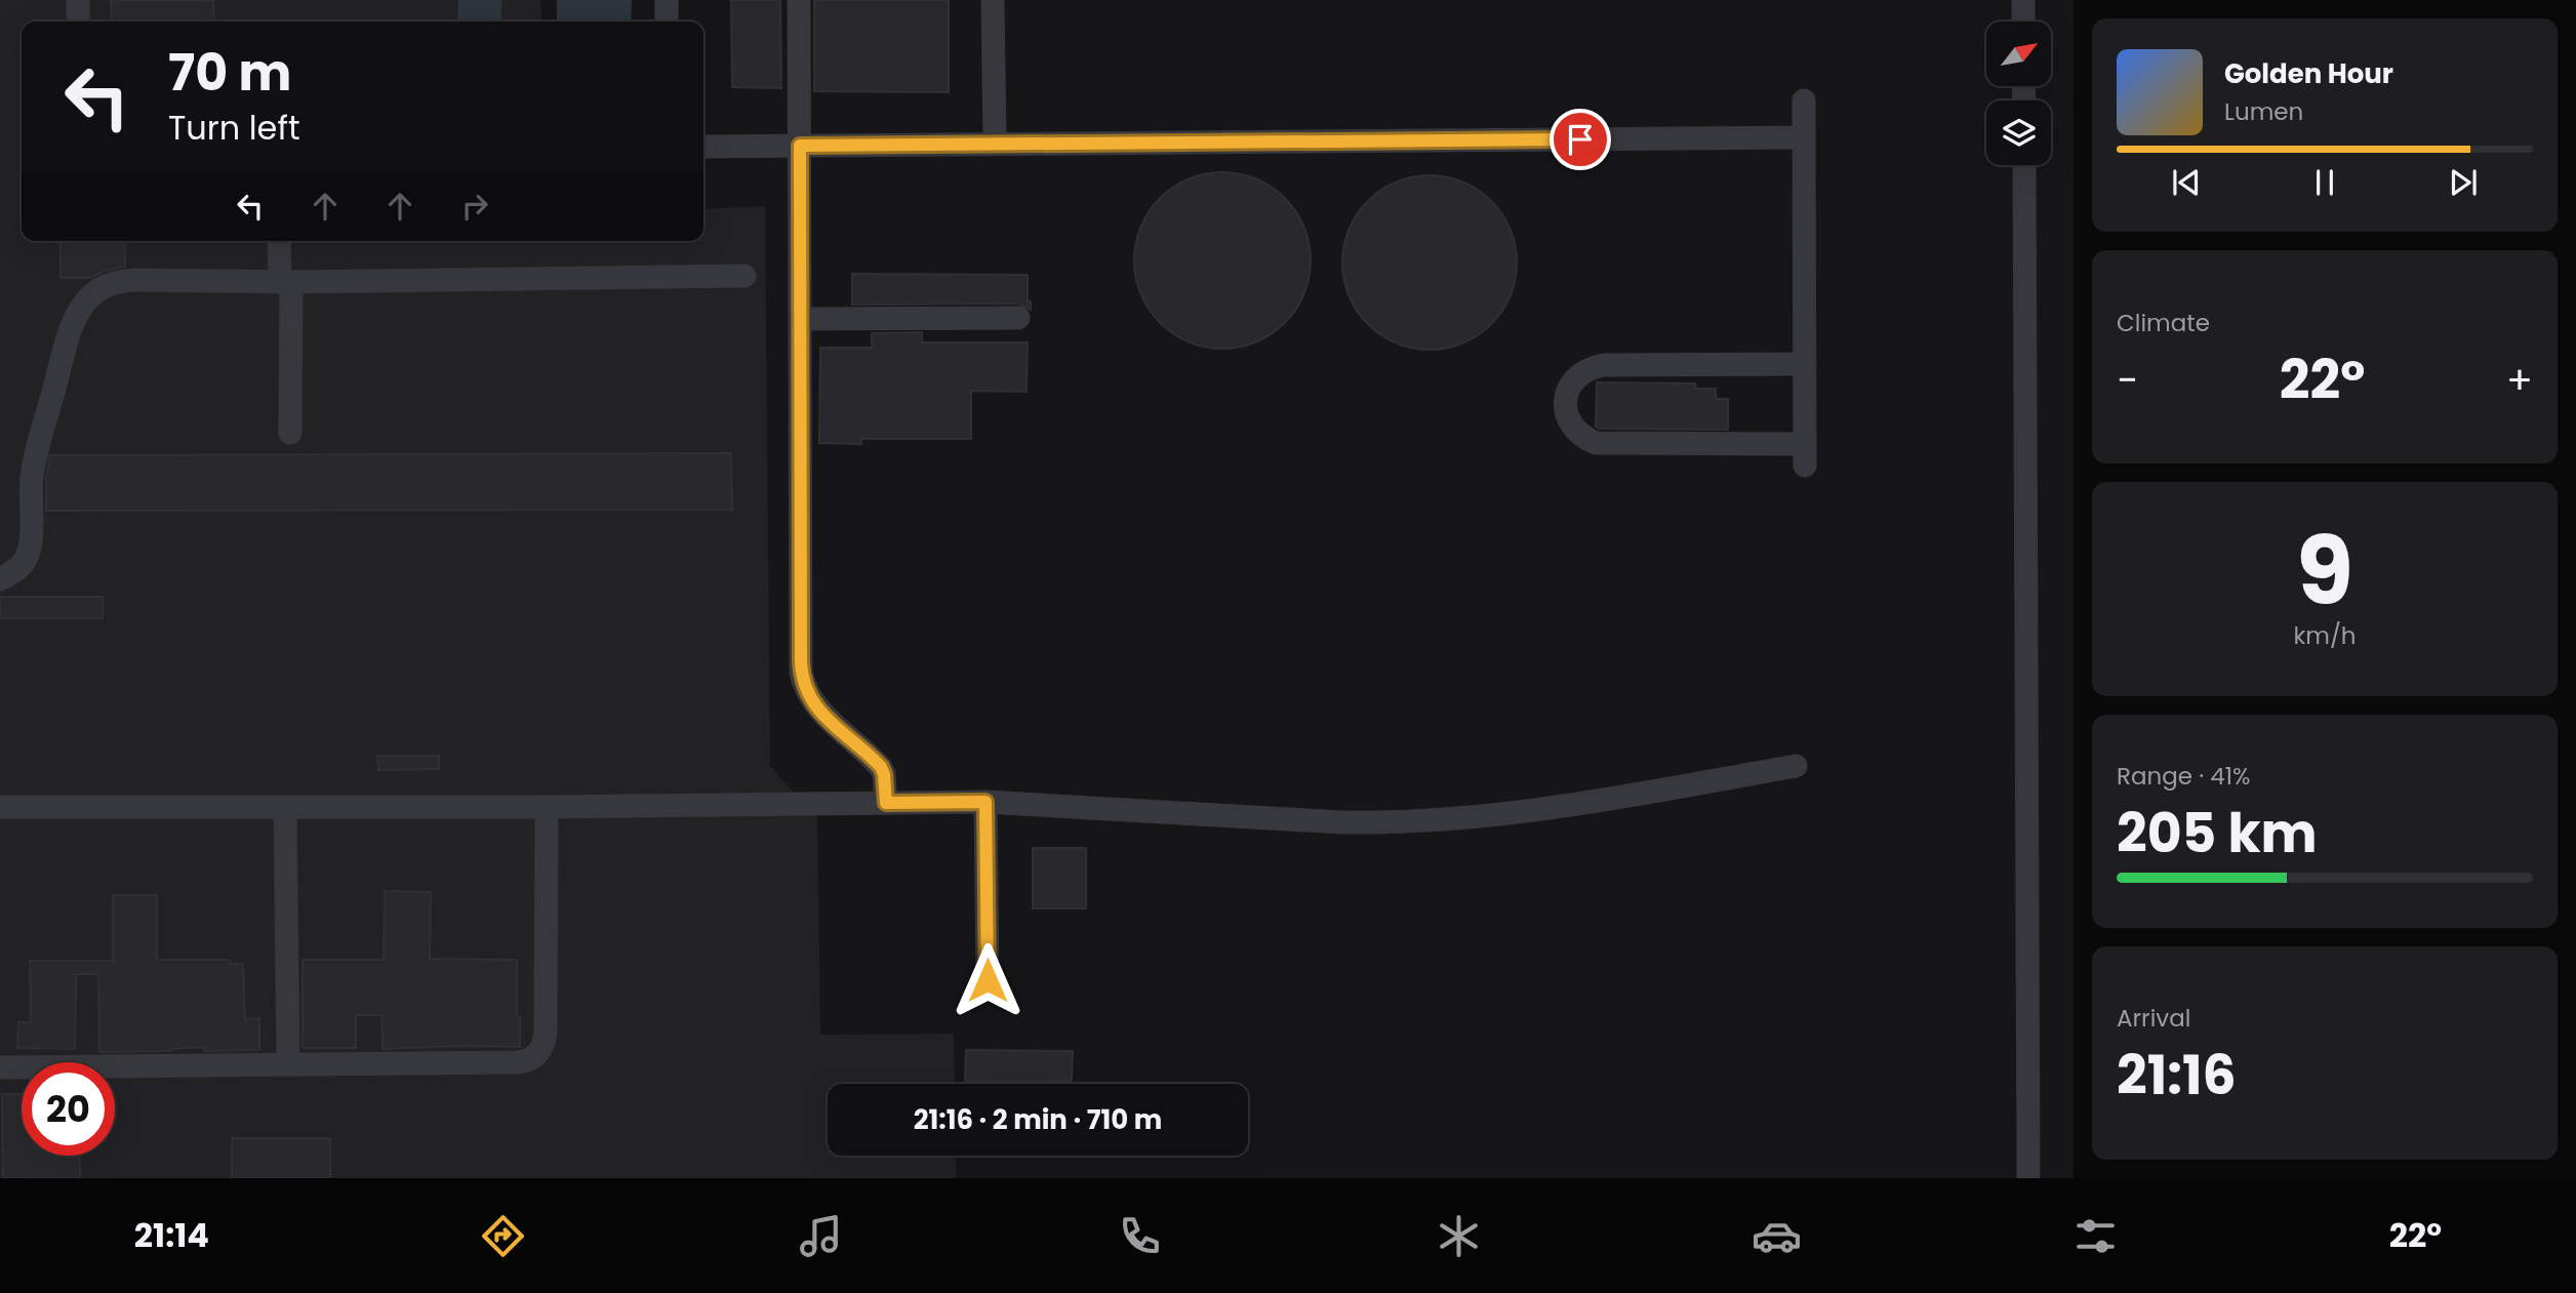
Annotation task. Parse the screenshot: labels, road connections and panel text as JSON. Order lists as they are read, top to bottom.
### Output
{
  "north": "top right",
  "page": {
    "turn": ["70 m", "Turn left"],
    "song": ["Golden Hour", "Lumen"],
    "tile": [
      "Climate",
      ["9", "km/h"],
      ["Range · 41%", "205 km"],
      ["Arrival", "21:16"]
    ],
    "heat": ["−", "22°", "+"],
    "limit": "20",
    "trip": "21:16 · 2 min · 710 m",
    "tabs": ["21:14", "22°"]
  }
}
